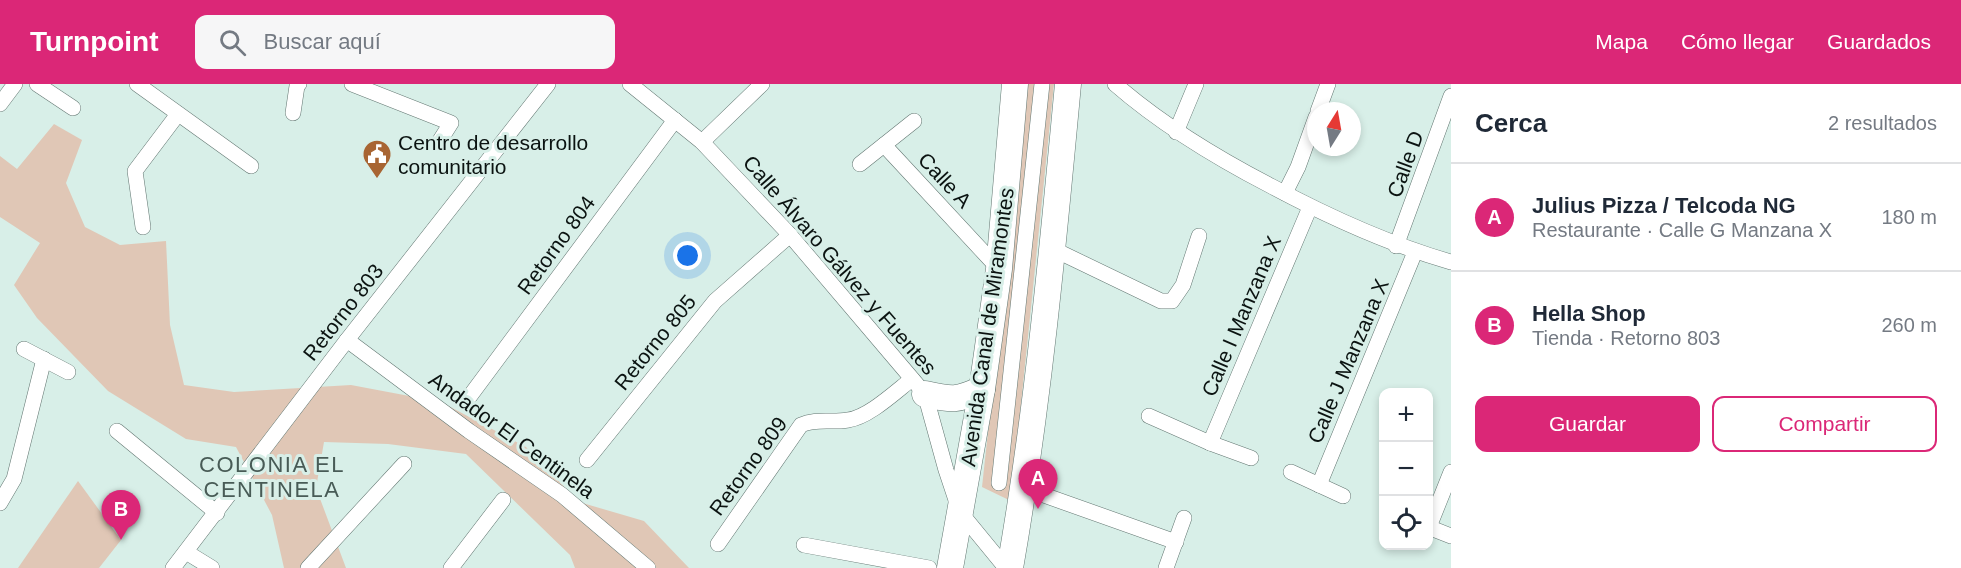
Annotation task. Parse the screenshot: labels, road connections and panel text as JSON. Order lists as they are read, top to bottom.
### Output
{
  "streets": {
    "main road": ["Avenida Canal de Miramontes"],
    "street": [
      "Calle D",
      "Calle A",
      "Retorno 804",
      "Calle Álvaro Gálvez y Fuentes",
      "Retorno 803",
      "Calle I Manzana X",
      "Retorno 805",
      "Calle J Manzana X",
      "Andador El Centinela",
      "Retorno 809"
    ]
  },
  "crossings": [
    ["Calle A", "Avenida Canal de Miramontes"],
    ["Retorno 804", "Calle Álvaro Gálvez y Fuentes"],
    ["Calle Álvaro Gálvez y Fuentes", "Avenida Canal de Miramontes"],
    ["Calle Álvaro Gálvez y Fuentes", "Retorno 805"],
    ["Calle Álvaro Gálvez y Fuentes", "Retorno 809"],
    ["Retorno 803", "Andador El Centinela"]
  ],
  "districts": ["COLONIA EL CENTINELA"],
  "places": {
    "public building": ["Centro de desarrollo comunitario"]
  },
  "north": "top",
  "page": {
    "header": "Turnpoint",
    "search": "Buscar aquí",
    "nav": ["Mapa", "Cómo llegar", "Guardados"],
    "heading": ["Cerca", "2 resultados"],
    "list": [
      {
        "mark": "A",
        "name": "Julius Pizza / Telcoda NG",
        "note": "Restaurante · Calle G Manzana X",
        "value": "180 m"
      },
      {
        "mark": "B",
        "name": "Hella Shop",
        "note": "Tienda · Retorno 803",
        "value": "260 m"
      }
    ],
    "buttons": ["Guardar", "Compartir"],
    "map_buttons": ["+", "−"],
    "pins": ["A", "B"]
  }
}
